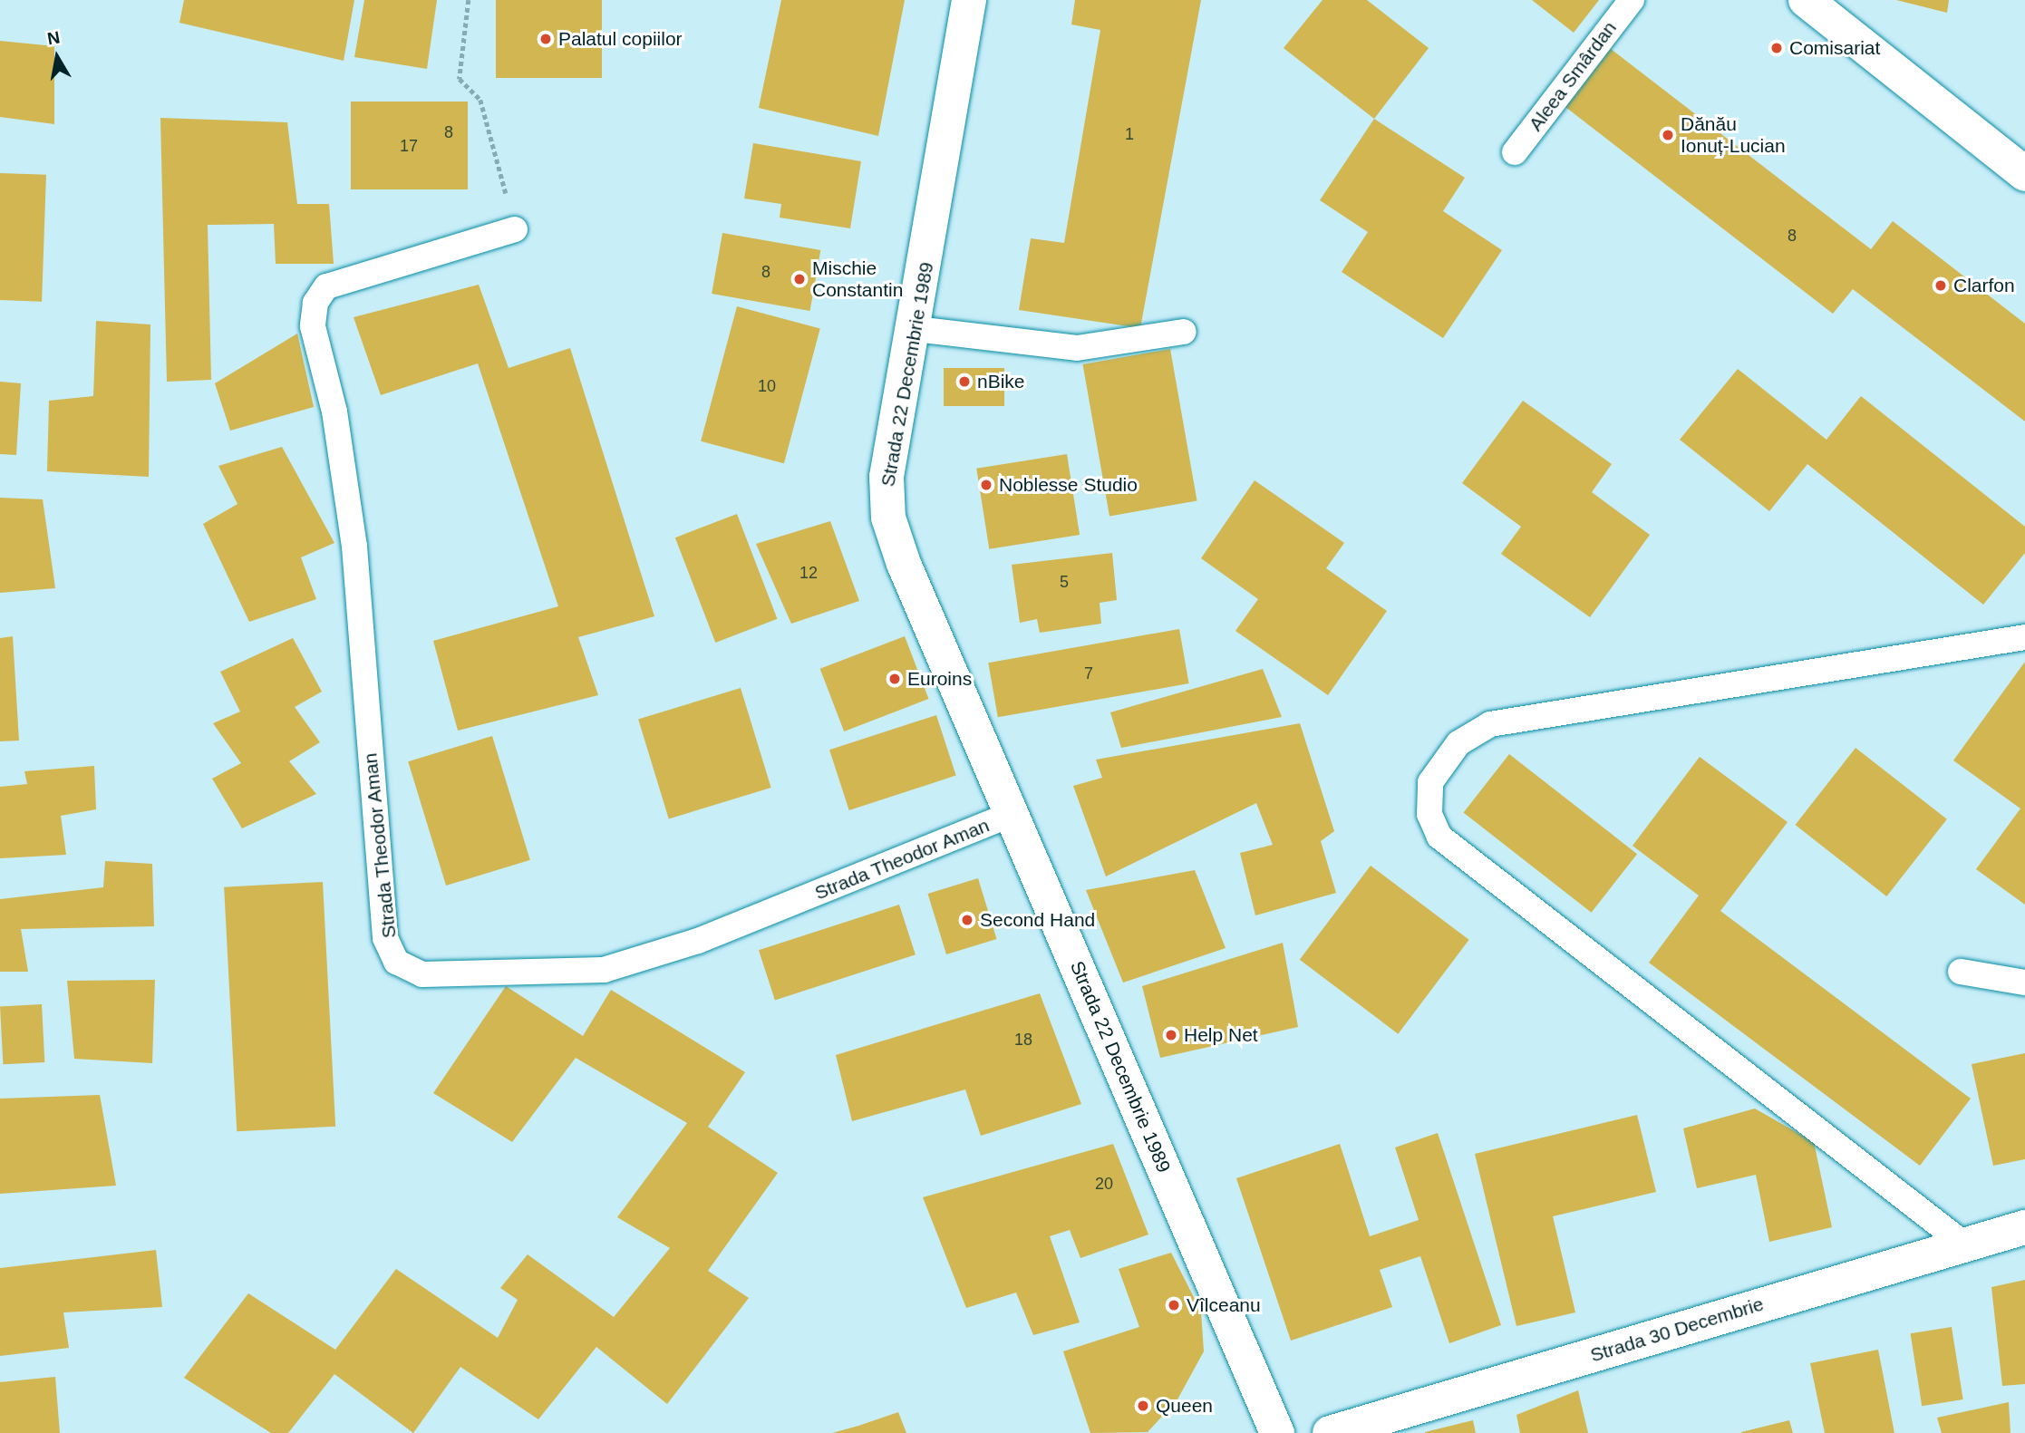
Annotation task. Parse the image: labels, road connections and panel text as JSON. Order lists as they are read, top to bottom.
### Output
{
  "streets": {
    "street": ["Strada 22 Decembrie 1989", "Strada 30 Decembrie"],
    "lane": ["Aleea Smârdan", "Strada Theodor Aman"]
  },
  "crossings": [
    ["Strada 22 Decembrie 1989", "Strada Theodor Aman"]
  ],
  "places": [
    "Palatul copiilor",
    "Comisariat",
    "Dănău Ionuț-Lucian",
    "Mischie Constantin",
    "Clarfon",
    "nBike",
    "Noblesse Studio",
    "Euroins",
    "Second Hand",
    "Help Net",
    "Vîlceanu",
    "Queen"
  ],
  "house_numbers": [
    "8",
    "1",
    "17",
    "8",
    "8",
    "10",
    "12",
    "5",
    "7",
    "18",
    "20"
  ],
  "north": "top"
}
